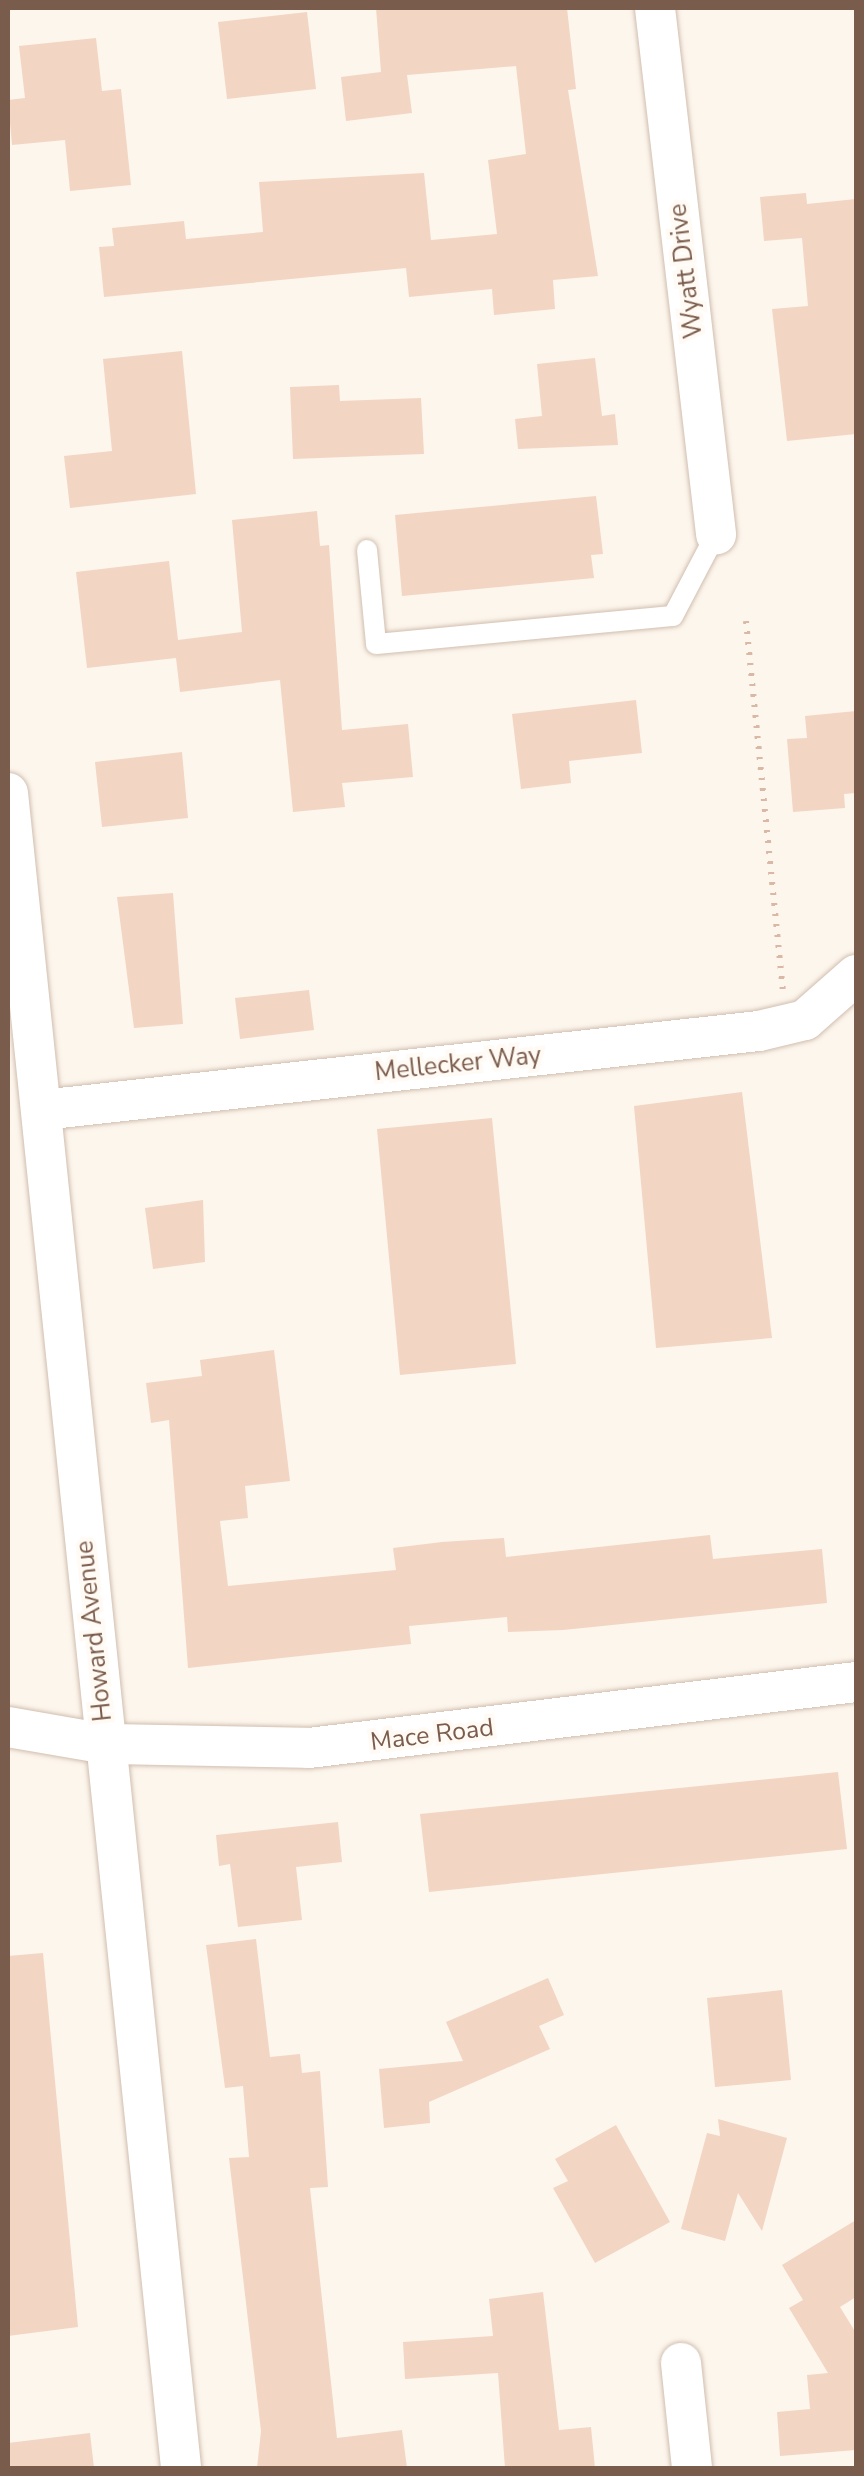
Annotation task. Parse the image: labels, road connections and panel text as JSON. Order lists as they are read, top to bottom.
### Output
{
  "streets": {
    "street": [
      "Wyatt Drive",
      "Mellecker Way",
      "Howard Avenue",
      "Mace Road"
    ]
  },
  "crossings": [
    ["Mellecker Way", "Howard Avenue"],
    ["Howard Avenue", "Mace Road"]
  ]
}
